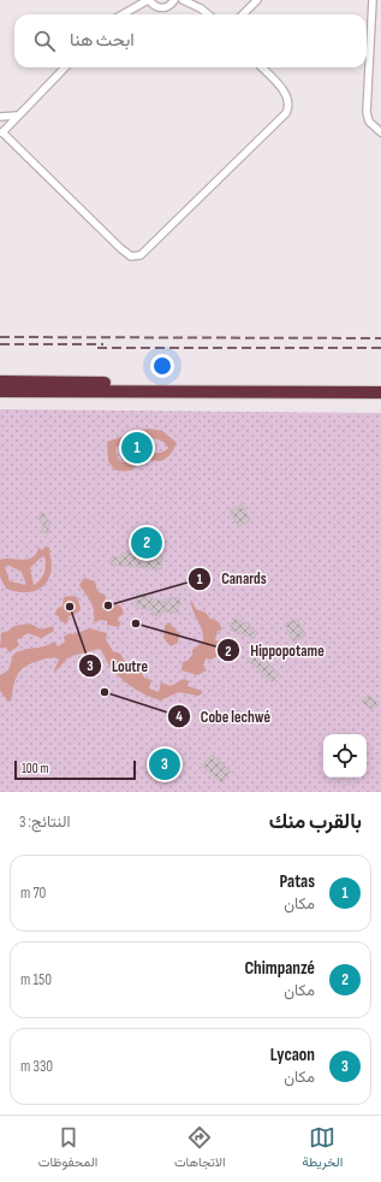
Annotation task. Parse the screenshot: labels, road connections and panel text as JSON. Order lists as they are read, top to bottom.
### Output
{
  "places": [
    "Canards",
    "Loutre",
    "Hippopotame",
    "Cobe lechwé"
  ],
  "scale_bar": "100 m",
  "page": {
    "search": "ابحث هنا",
    "pins": ["1", "2", "3"],
    "scale": "100 m",
    "heading": ["بالقرب منك", "النتائج: 3"],
    "list": [
      {
        "mark": "1",
        "name": "Patas",
        "note": "مكان",
        "value": "70 m"
      },
      {
        "mark": "2",
        "name": "Chimpanzé",
        "note": "مكان",
        "value": "150 m"
      },
      {
        "mark": "3",
        "name": "Lycaon",
        "note": "مكان",
        "value": "330 m"
      }
    ],
    "nav": ["الخريطة", "الاتجاهات", "المحفوظات"]
  }
}
